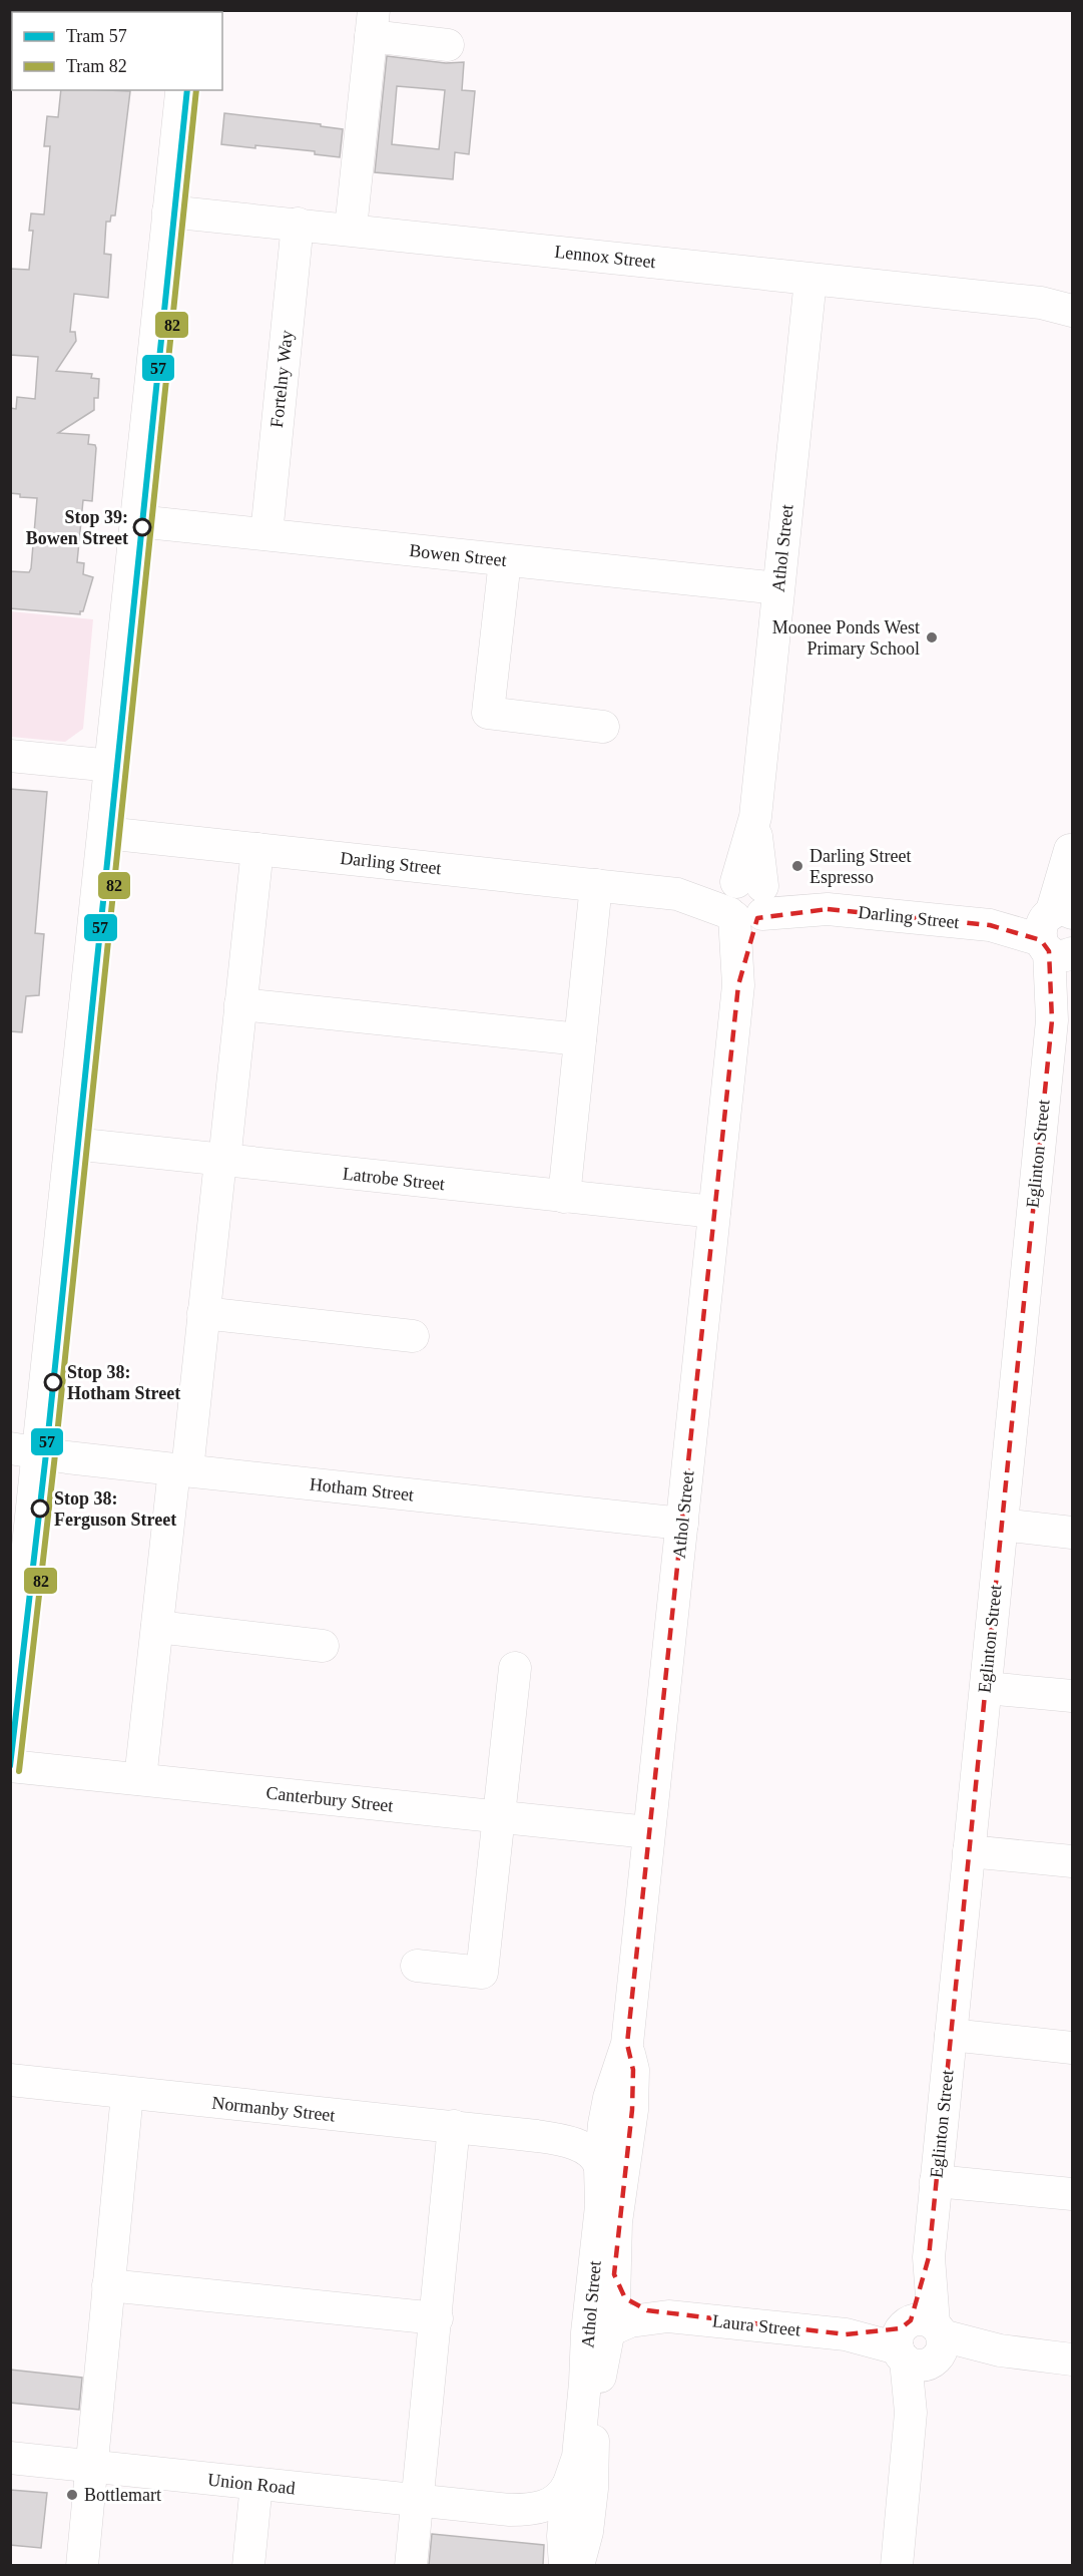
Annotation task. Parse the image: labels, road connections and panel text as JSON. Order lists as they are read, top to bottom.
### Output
{
  "streets": {
    "street": [
      "Lennox Street",
      "Fortelny Way",
      "Athol Street",
      "Bowen Street",
      "Darling Street",
      "Eglinton Street",
      "Latrobe Street",
      "Hotham Street",
      "Canterbury Street",
      "Normanby Street",
      "Laura Street",
      "Union Road"
    ]
  },
  "crossings": [
    ["Lennox Street", "Fortelny Way"],
    ["Lennox Street", "Athol Street"],
    ["Fortelny Way", "Bowen Street"],
    ["Athol Street", "Bowen Street"],
    ["Athol Street", "Darling Street"],
    ["Athol Street", "Latrobe Street"],
    ["Athol Street", "Hotham Street"],
    ["Athol Street", "Canterbury Street"],
    ["Athol Street", "Normanby Street"],
    ["Athol Street", "Laura Street"],
    ["Athol Street", "Union Road"],
    ["Darling Street", "Eglinton Street"],
    ["Eglinton Street", "Laura Street"]
  ],
  "places": [
    "Stop 39: Bowen Street",
    "Moonee Ponds West Primary School",
    "Darling Street Espresso",
    "Stop 38: Hotham Street",
    "Stop 38: Ferguson Street",
    "Bottlemart"
  ],
  "lines": ["tram line 57", "tram line 82"],
  "legend": ["Tram 57", "Tram 82"]
}
